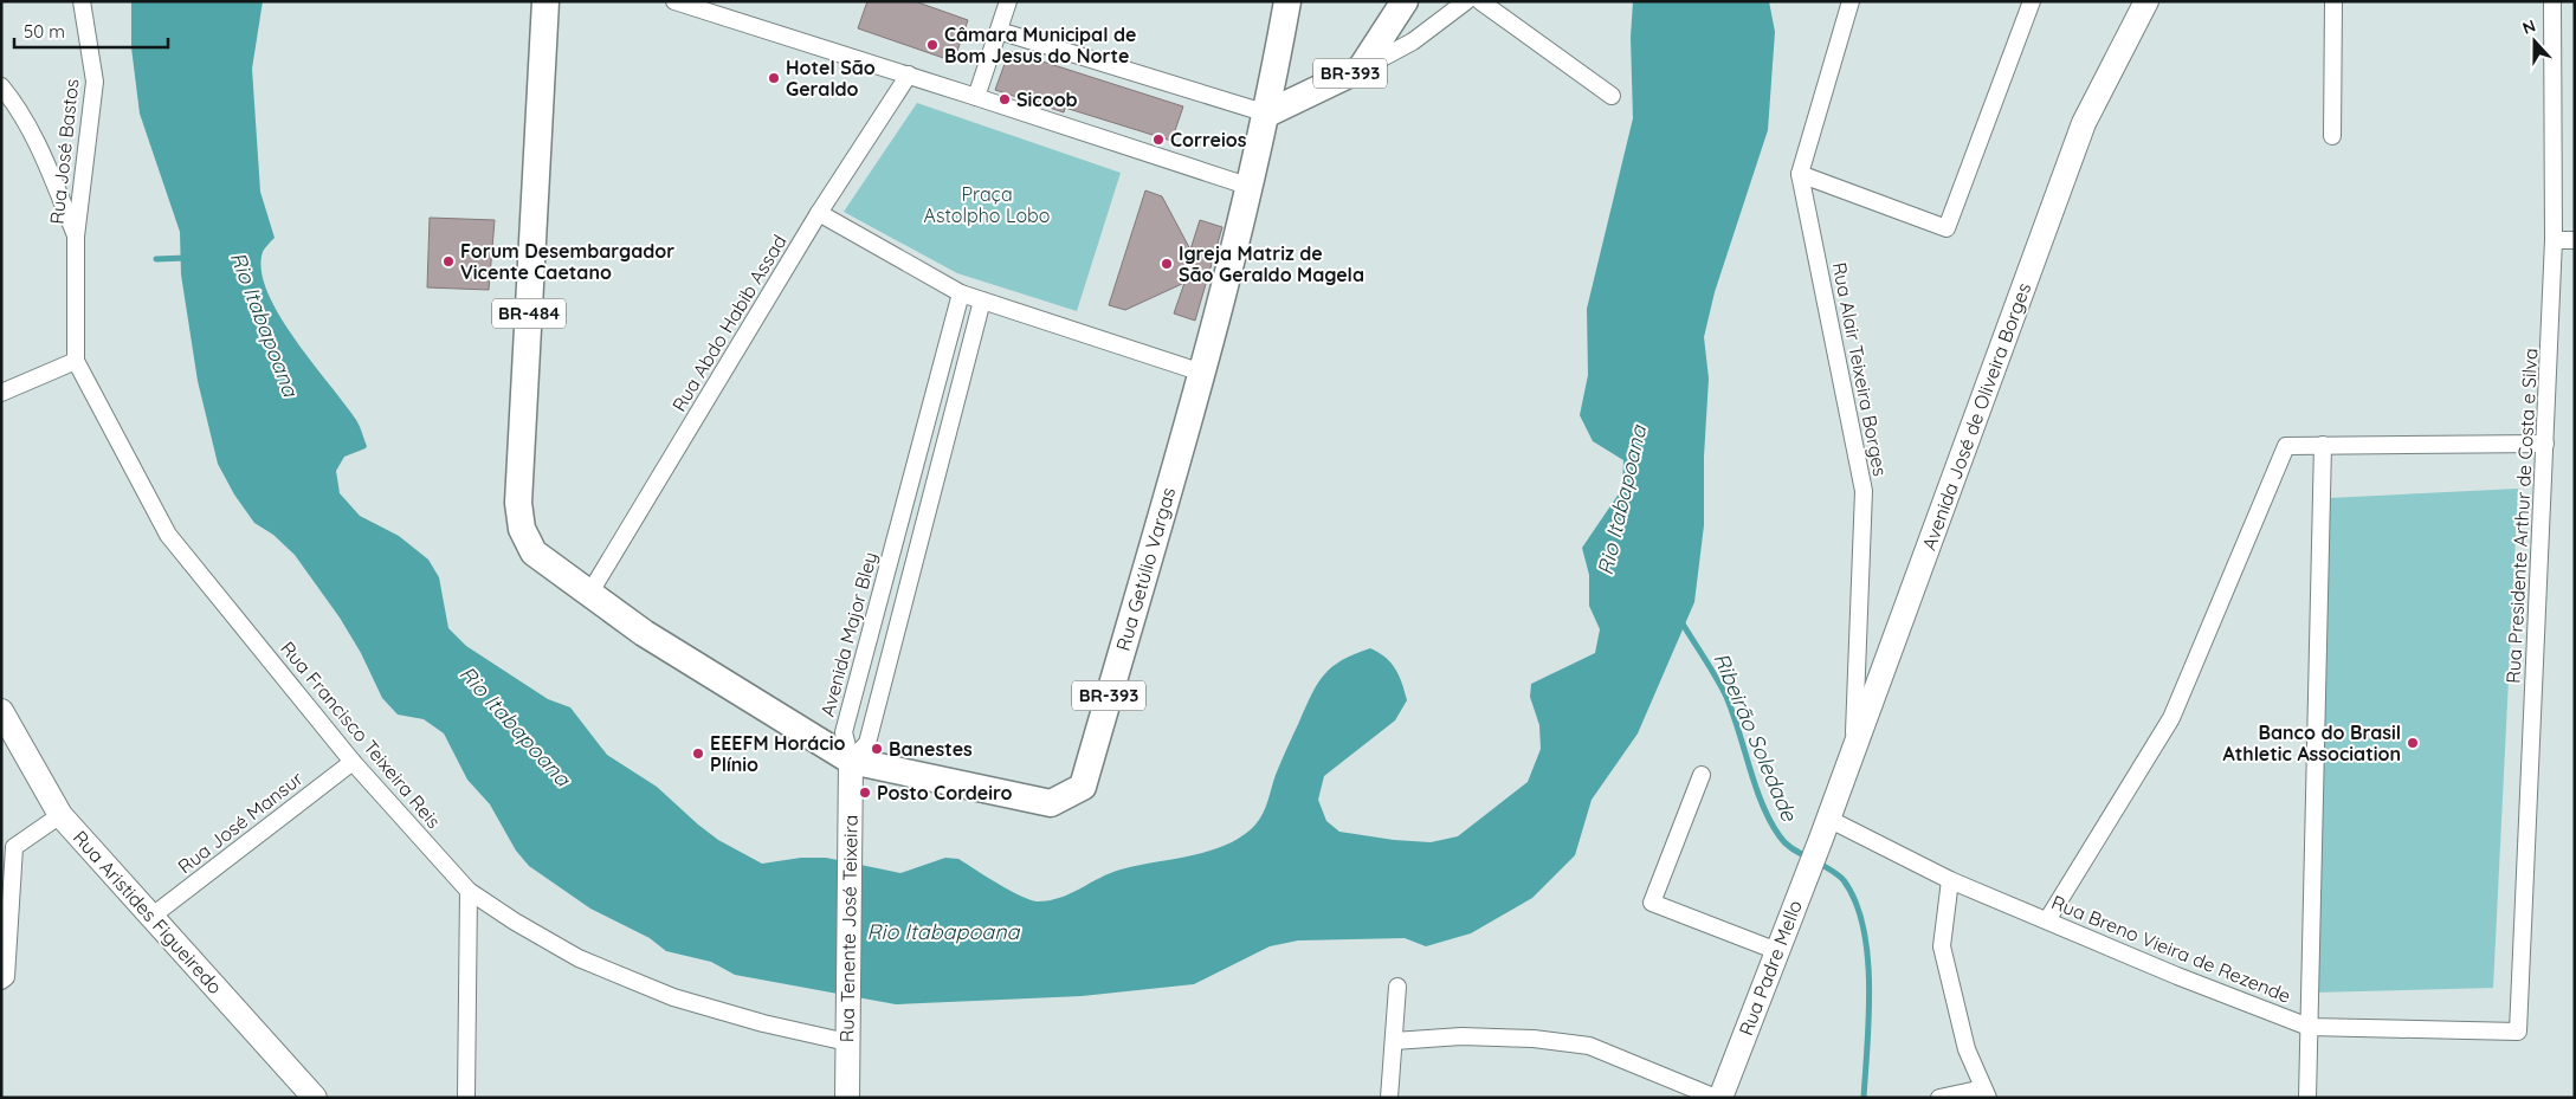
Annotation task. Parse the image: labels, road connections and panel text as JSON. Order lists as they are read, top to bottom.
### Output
{
  "streets": {
    "main road": [
      "BR-393",
      "BR-484",
      "Avenida José de Oliveira Borges",
      "Rua Getúlio Vargas",
      "Rua Aristides Figueiredo",
      "Rua Tenente José Teixeira",
      "Rua Padre Mello"
    ],
    "street": [
      "Rua José Bastos",
      "Rua Abdo Habib Assad",
      "Rua Alair Teixeira Borges",
      "Rua Presidente Arthur de Costa e Silva",
      "Avenida Major Bley",
      "Rua Francisco Teixeira Reis",
      "Rua José Mansur",
      "Rua Breno Vieira de Rezende"
    ]
  },
  "crossings": [
    ["BR-393", "Rua Getúlio Vargas"],
    ["Rua José Bastos", "Rua Francisco Teixeira Reis"],
    ["BR-484", "Rua Abdo Habib Assad"],
    ["BR-484", "Rua Getúlio Vargas"],
    ["BR-484", "Avenida Major Bley"],
    ["BR-484", "Rua Tenente José Teixeira"],
    ["Rua Alair Teixeira Borges", "Avenida José de Oliveira Borges"],
    ["Avenida José de Oliveira Borges", "Rua Breno Vieira de Rezende"],
    ["Avenida José de Oliveira Borges", "Rua Padre Mello"],
    ["Rua Presidente Arthur de Costa e Silva", "Rua Breno Vieira de Rezende"],
    ["Rua Getúlio Vargas", "Avenida Major Bley"],
    ["Rua Getúlio Vargas", "Rua Tenente José Teixeira"],
    ["Avenida Major Bley", "Rua Tenente José Teixeira"],
    ["Rua Francisco Teixeira Reis", "Rua José Mansur"],
    ["Rua Francisco Teixeira Reis", "Rua Tenente José Teixeira"],
    ["Rua José Mansur", "Rua Aristides Figueiredo"],
    ["Rua Breno Vieira de Rezende", "Rua Padre Mello"]
  ],
  "water": ["Rio Itabapoana", "Ribeirão Soledade"],
  "parks": ["Praça Astolpho Lobo"],
  "places": [
    "Câmara Municipal de Bom Jesus do Norte",
    "Hotel São Geraldo",
    "Sicoob",
    "Correios",
    "Forum Desembargador Vicente Caetano",
    "Igreja Matriz de São Geraldo Magela",
    "Banco do Brasil Athletic Association",
    "Banestes",
    "EEEFM Horácio Plínio",
    "Posto Cordeiro"
  ],
  "scale_bar": "50 m",
  "north": "top"
}
